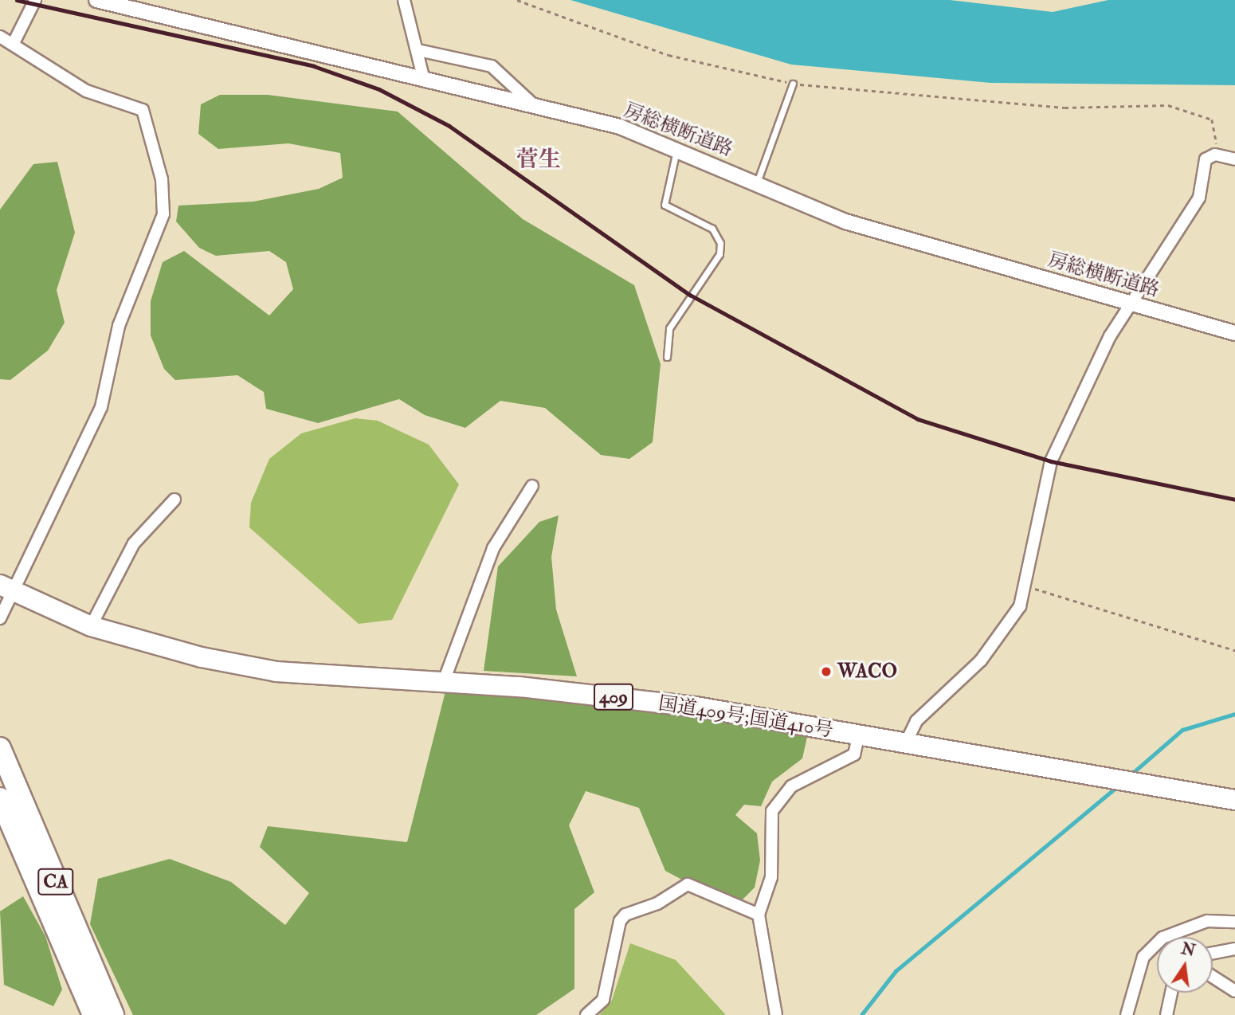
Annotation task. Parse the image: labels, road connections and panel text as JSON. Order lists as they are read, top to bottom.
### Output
{
  "streets": {
    "highway": ["409", "国道409号;国道410号", "CA"],
    "street": ["房総横断道路"]
  },
  "districts": ["菅生"],
  "places": ["WACO"],
  "north": "top"
}
